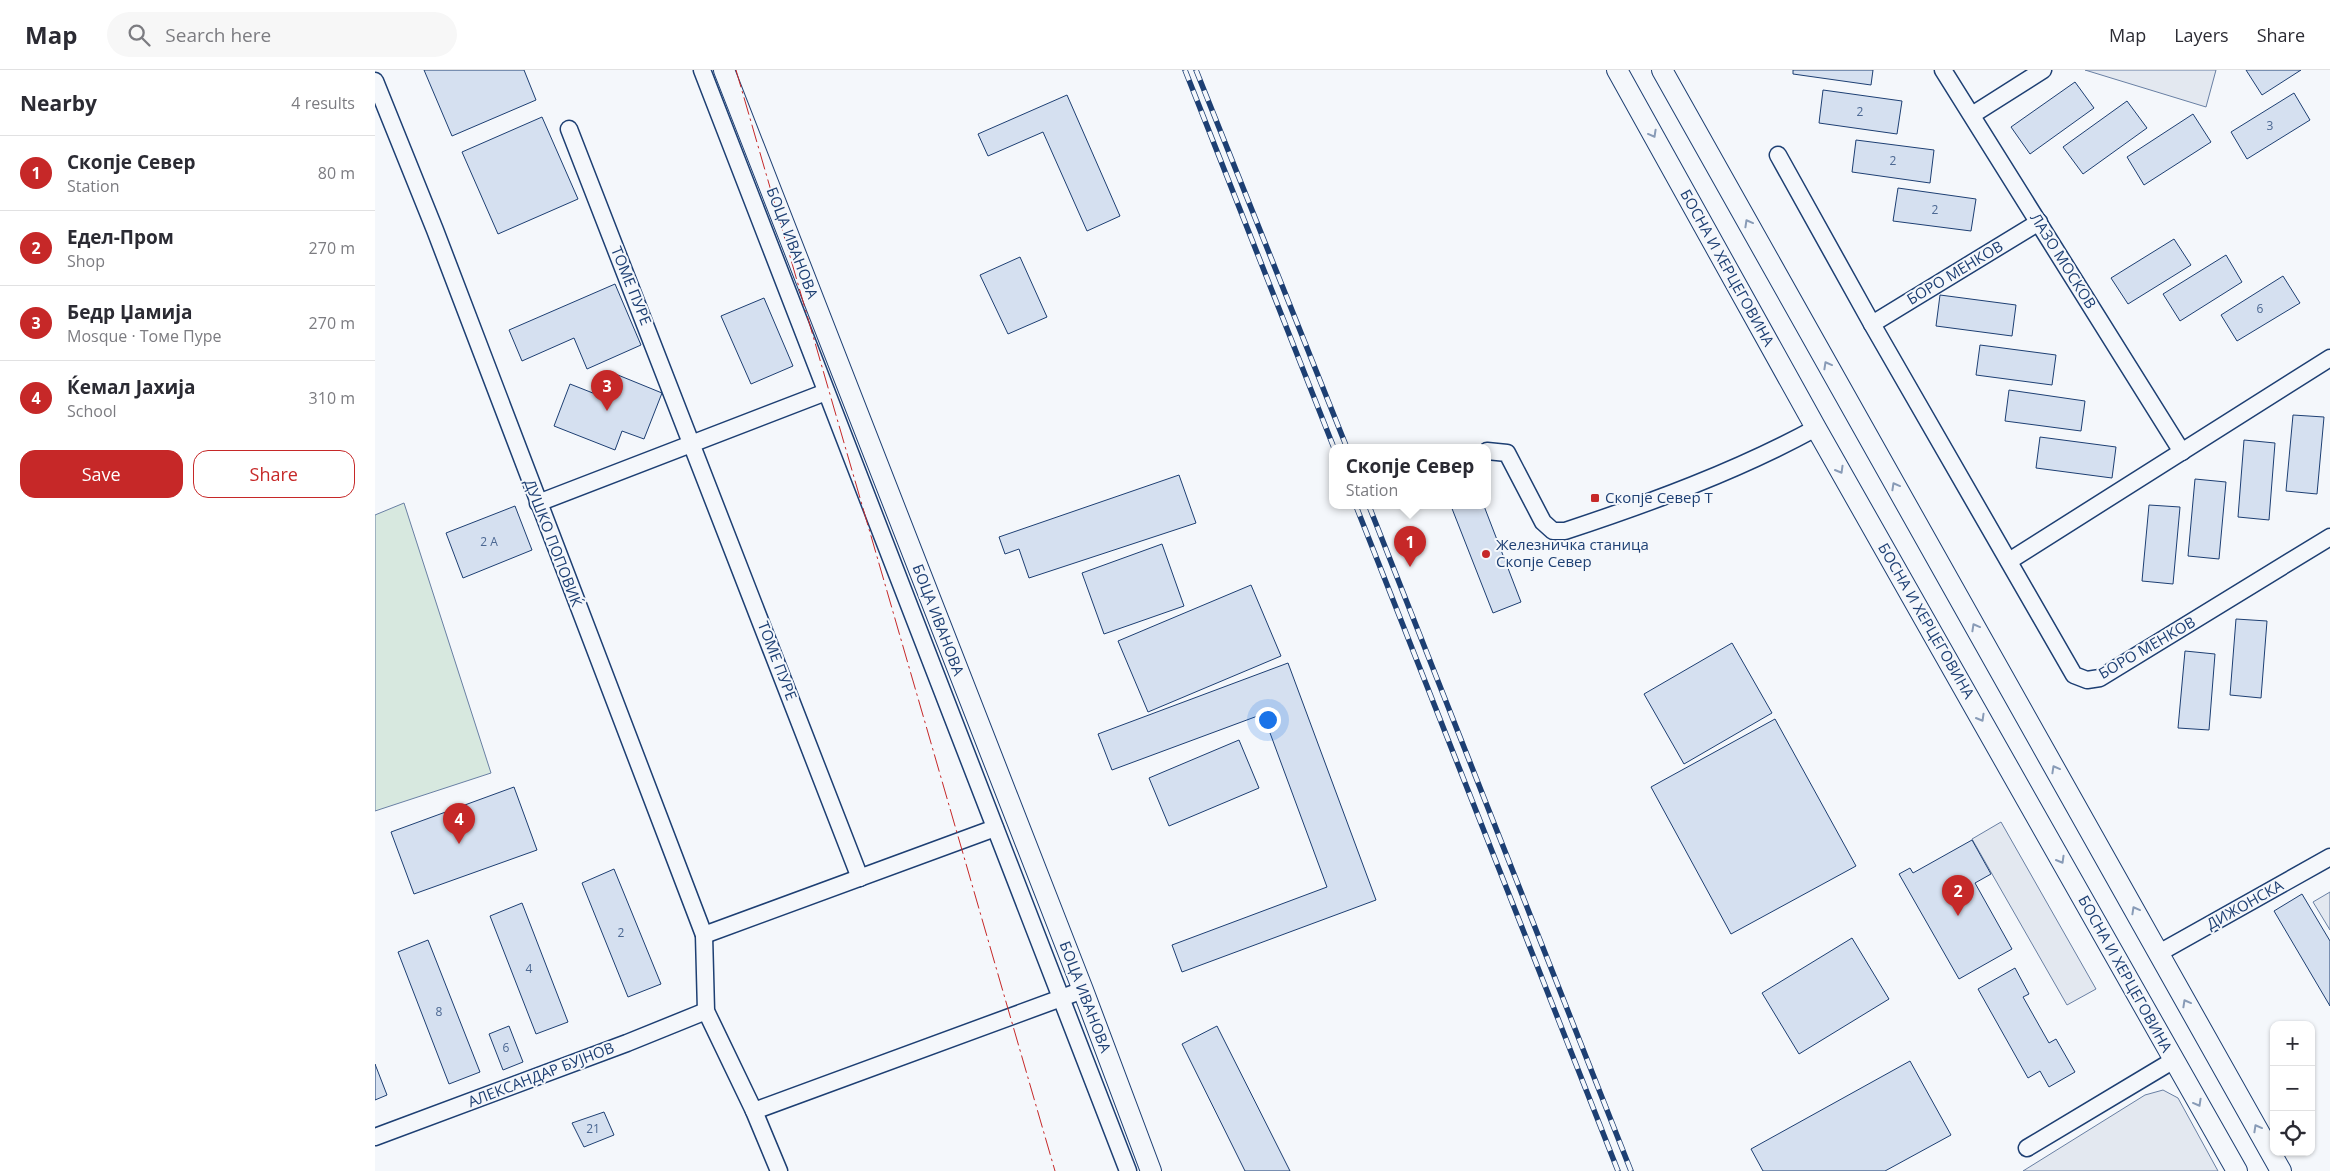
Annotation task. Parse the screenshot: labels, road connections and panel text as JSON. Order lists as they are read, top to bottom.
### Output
{
  "streets": {
    "street": [
      "БОЦА ИВАНОВА",
      "ЛАЗО МОСКОВ",
      "БОСНА И ХЕРЦЕГОВИНА",
      "БОРО МЕНКОВ",
      "ТОМЕ ПУРЕ",
      "ДУШКО ПОПОВИЌ",
      "ДИЖОНСКА",
      "АЛЕКСАНДАР БУЈНОВ"
    ]
  },
  "crossings": [
    ["ЛАЗО МОСКОВ", "БОРО МЕНКОВ"],
    ["ДУШКО ПОПОВИЌ", "АЛЕКСАНДАР БУЈНОВ"]
  ],
  "places": {
    "transit": ["Скопје Север Т"],
    "other": ["Железничка станица Скопје Север"]
  },
  "house_numbers": [
    "2",
    "3",
    "2",
    "2",
    "6",
    "2 А",
    "2",
    "4",
    "8",
    "6",
    "21"
  ],
  "page": {
    "header": "Map",
    "search": "Search here",
    "nav": ["Map", "Layers", "Share"],
    "heading": ["Nearby", "4 results"],
    "list": [
      {
        "mark": "1",
        "name": "Скопје Север",
        "note": "Station",
        "value": "80 m"
      },
      {
        "mark": "2",
        "name": "Едел-Пром",
        "note": "Shop",
        "value": "270 m"
      },
      {
        "mark": "3",
        "name": "Бедр Џамија",
        "note": "Mosque · Томе Пуре",
        "value": "270 m"
      },
      {
        "mark": "4",
        "name": "Ќемал Јахија",
        "note": "School",
        "value": "310 m"
      }
    ],
    "pins": [
      "3",
      "1",
      "4",
      "2"
    ],
    "buttons": ["Save", "Share"],
    "popup": ["Скопје Север", "Station"],
    "map_buttons": ["+", "−"]
  }
}
